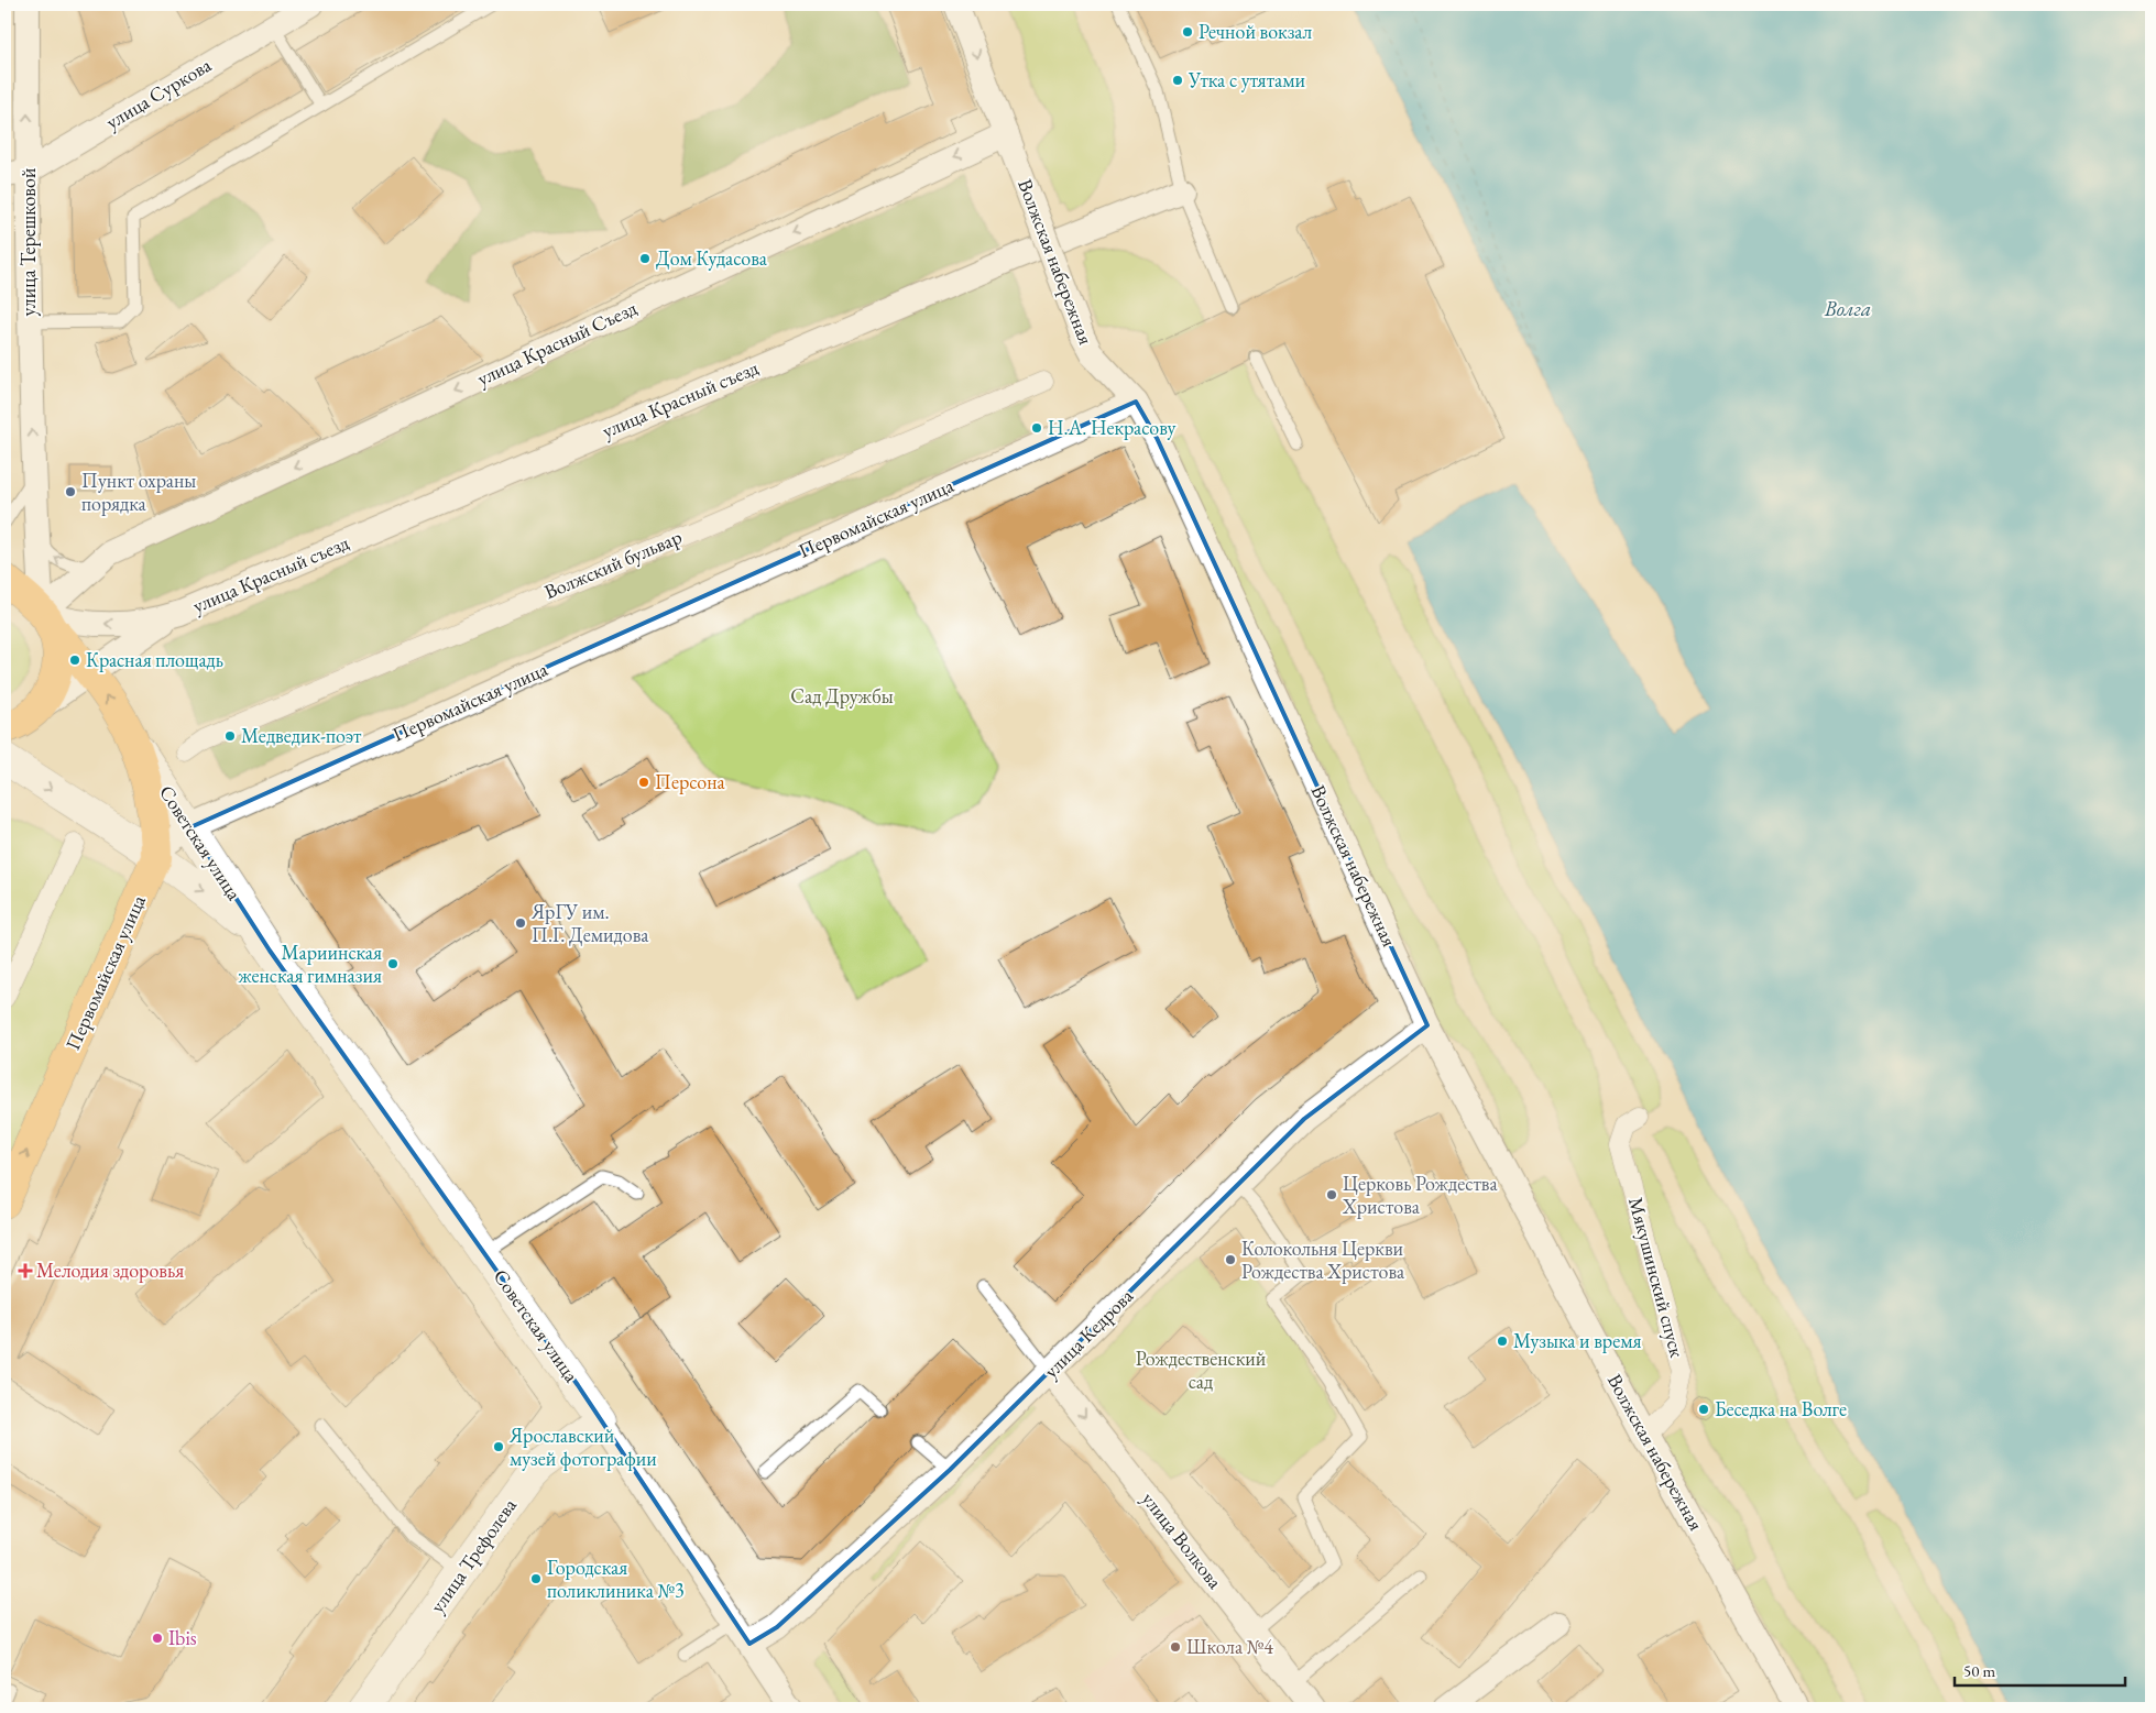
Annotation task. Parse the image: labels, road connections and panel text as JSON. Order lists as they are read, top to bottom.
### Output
{
  "streets": {
    "main road": ["Первомайская улица"],
    "street": [
      "улица Суркова",
      "улица Терешковой",
      "Волжская набережная",
      "улица Красный Съезд",
      "улица Красный съезд",
      "Волжский бульвар",
      "Советская улица",
      "Мякушинский спуск",
      "улица Кедрова",
      "улица Волкова",
      "улица Трефолева"
    ]
  },
  "crossings": [
    ["улица Суркова", "улица Терешковой"],
    ["Волжская набережная", "улица Красный Съезд"],
    ["Волжская набережная", "Первомайская улица"],
    ["Волжская набережная", "Мякушинский спуск"],
    ["Волжская набережная", "улица Кедрова"],
    ["Первомайская улица", "Советская улица"],
    ["Советская улица", "улица Кедрова"],
    ["Советская улица", "улица Трефолева"],
    ["улица Кедрова", "улица Волкова"]
  ],
  "one_way": ["улица Терешковой", "улица Красный Съезд", "улица Волкова"],
  "water": ["Волга"],
  "parks": ["Сад Дружбы", "Рождественский сад"],
  "places": {
    "other": [
      "Речной вокзал",
      "Утка с утятами",
      "Дом Кудасова",
      "Н.А. Некрасову",
      "Пункт охраны порядка",
      "Красная площадь",
      "Медведик-поэт",
      "Персона",
      "ЯрГУ им. П.Г. Демидова",
      "Мариинская женская гимназия",
      "Церковь Рождества Христова",
      "Колокольня Церкви Рождества Христова",
      "Музыка и время",
      "Беседка на Волге",
      "Ярославский музей фотографии",
      "Городская поликлиника №3",
      "Ibis",
      "Школа №4"
    ],
    "health": ["Мелодия здоровья"]
  },
  "scale_bar": "50 m"
}
